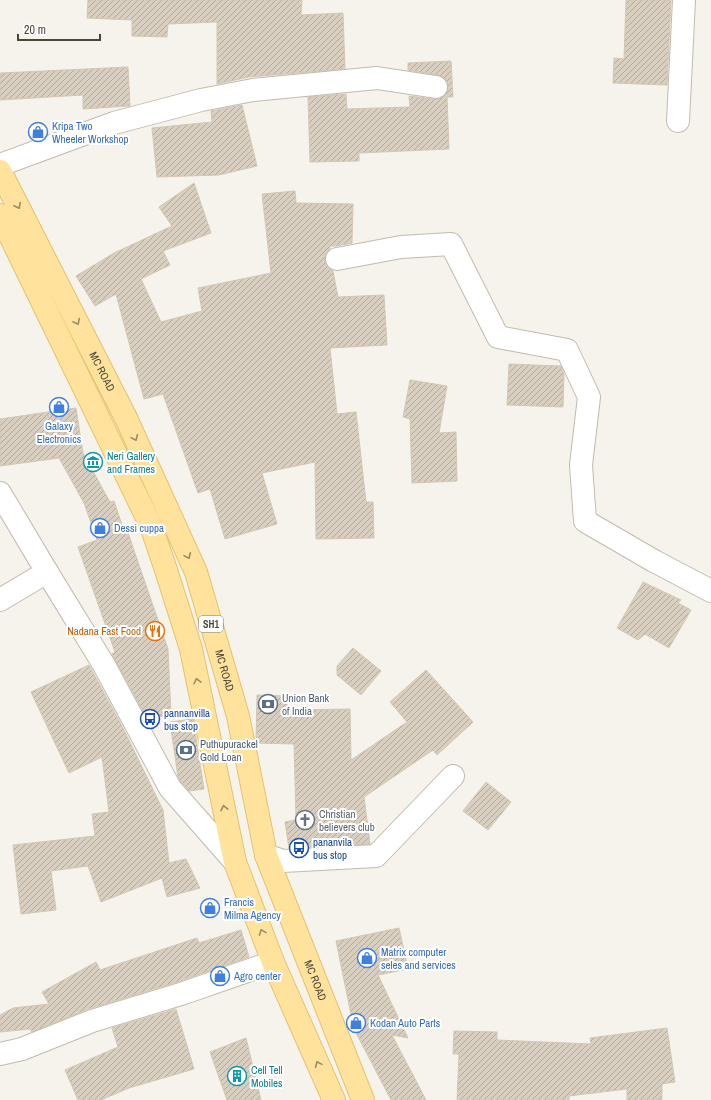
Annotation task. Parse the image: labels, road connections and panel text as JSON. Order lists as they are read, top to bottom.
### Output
{
  "streets": {
    "main road": ["MC ROAD", "SH1"]
  },
  "places": {
    "shop": [
      "Kripa Two Wheeler Workshop",
      "Galaxy Electronics",
      "Dessi cuppa",
      "Francis Milma Agency",
      "Matrix computer seles and services",
      "Agro center",
      "Kodan Auto Parts"
    ],
    "museum": ["Neri Gallery and Frames"],
    "restaurant": ["Nadana Fast Food"],
    "bank": ["Union Bank of India", "Puthupurackel Gold Loan"],
    "bus stop": ["pannanvilla bus stop", "pananvila bus stop"],
    "church": ["Christian believers club"],
    "building": ["Cell Tell Mobiles"]
  },
  "scale_bar": "20 m"
}
